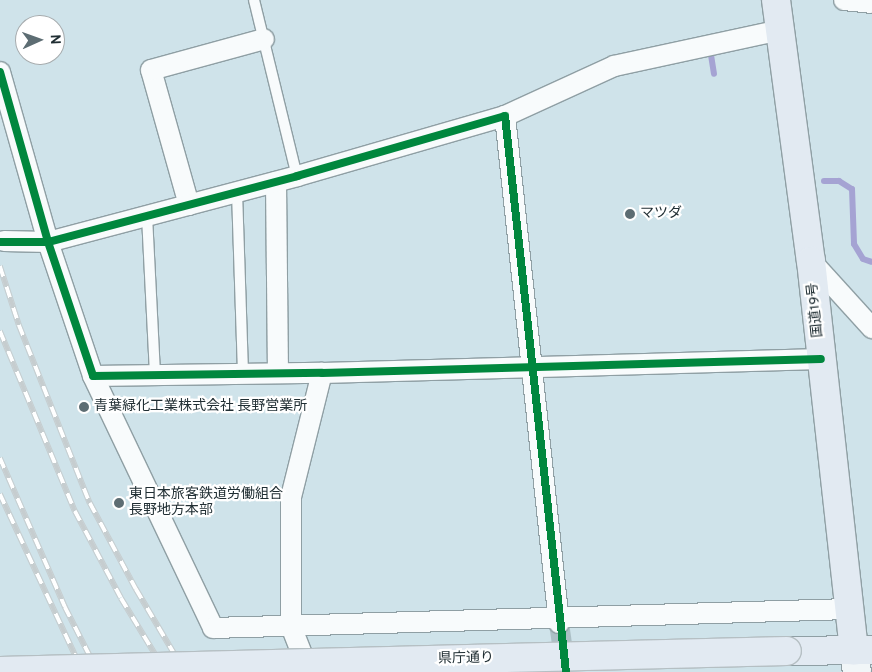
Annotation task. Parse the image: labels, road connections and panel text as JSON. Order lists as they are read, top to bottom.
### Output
{
  "streets": {
    "highway": ["国道19号", "県庁通り"]
  },
  "crossings": [
    ["国道19号", "県庁通り"]
  ],
  "places": ["マツダ", "青葉緑化工業株式会社 長野営業所", "東日本旅客鉄道労働組合 長野地方本部"],
  "north": "right"
}
